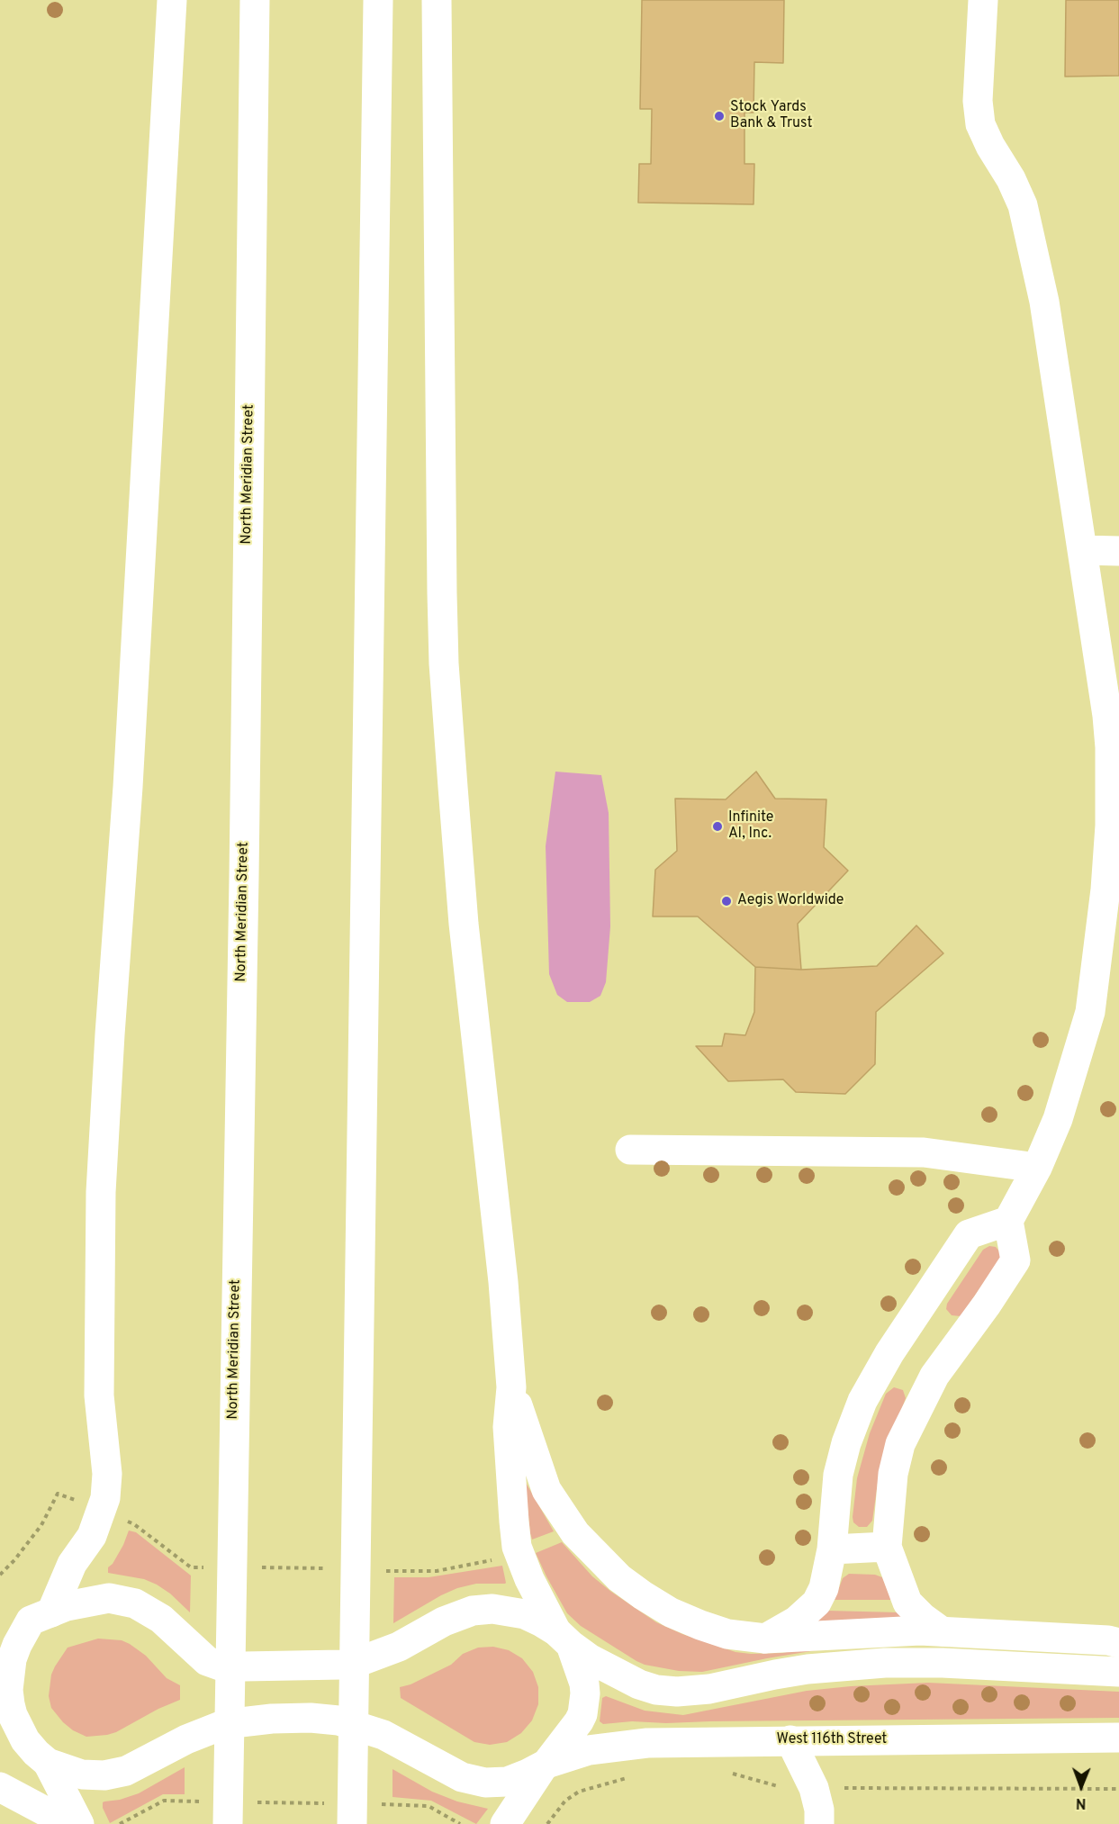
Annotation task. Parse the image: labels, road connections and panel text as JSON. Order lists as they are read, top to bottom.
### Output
{
  "streets": {
    "main road": ["North Meridian Street", "West 116th Street"]
  },
  "places": ["Stock Yards Bank & Trust", "Infinite AI, Inc.", "Aegis Worldwide"],
  "north": "bottom"
}
